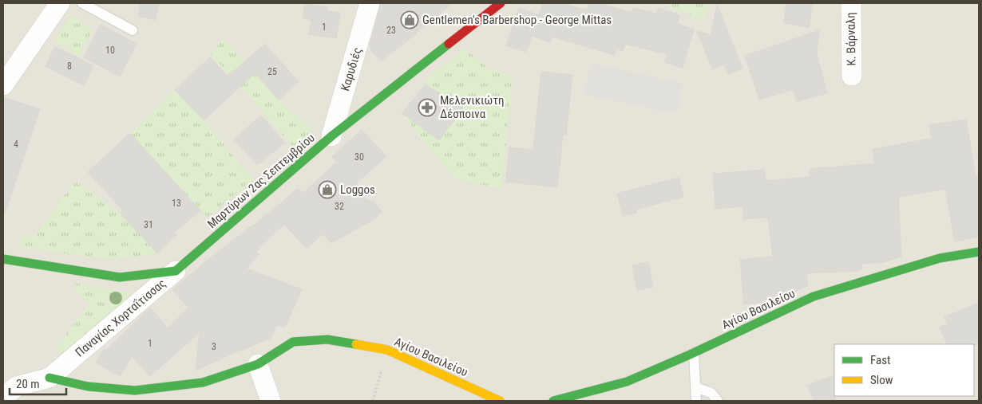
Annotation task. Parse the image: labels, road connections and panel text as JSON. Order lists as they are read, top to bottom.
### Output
{
  "streets": {
    "street": [
      "Κ. Βάρναλη",
      "Καρυδιές",
      "Μαρτύρων 2ας Σεπτεμβρίου",
      "Αγίου Βασιλείου",
      "Παναγίας Χορταΐτισσας"
    ]
  },
  "crossings": [
    ["Καρυδιές", "Μαρτύρων 2ας Σεπτεμβρίου"],
    ["Μαρτύρων 2ας Σεπτεμβρίου", "Παναγίας Χορταΐτισσας"],
    ["Αγίου Βασιλείου", "Παναγίας Χορταΐτισσας"]
  ],
  "places": {
    "shop": ["Gentlemen's Barbershop - George Mittas", "Loggos"],
    "pharmacy": ["Μελενικιώτη Δέσποινα"]
  },
  "house_numbers": [
    "1",
    "23",
    "10",
    "8",
    "25",
    "4",
    "30",
    "13",
    "32",
    "31",
    "1",
    "3"
  ],
  "legend": ["Fast", "Slow"],
  "scale_bar": "20 m"
}
